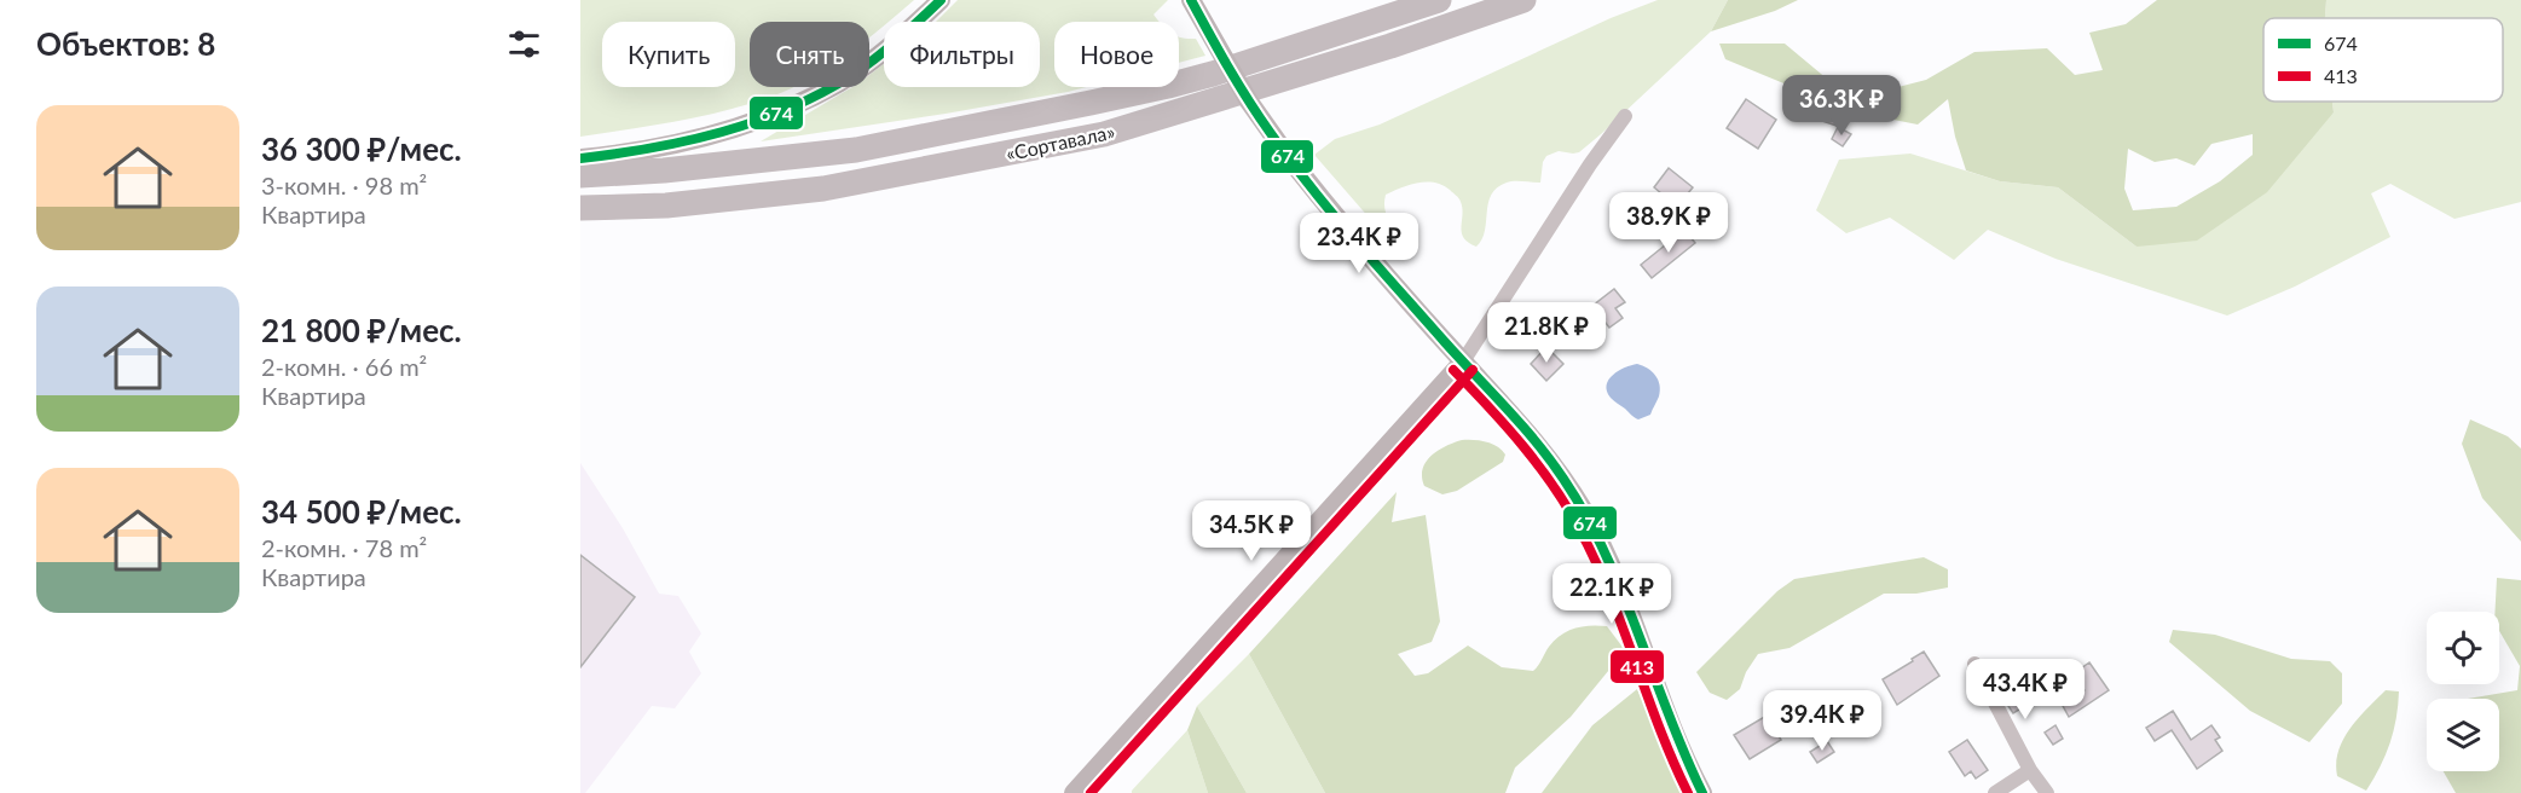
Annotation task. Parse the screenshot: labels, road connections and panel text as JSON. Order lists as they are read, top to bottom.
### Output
{
  "streets": {
    "highway": ["«Сортавала»"]
  },
  "lines": ["transit line 674", "transit line 413"],
  "legend": ["674", "413"],
  "page": {
    "heading": "Объектов: 8",
    "chip": [
      "Купить",
      "Снять",
      "Фильтры",
      "Новое"
    ],
    "price": [
      "36.3K ₽",
      "38.9K ₽",
      "23.4K ₽",
      "21.8K ₽",
      "34.5K ₽",
      "22.1K ₽",
      "43.4K ₽",
      "39.4K ₽"
    ],
    "list": [
      {
        "name": "36 300 ₽/мес.",
        "note": "3-комн. · 98 m² · Квартира"
      },
      {
        "name": "21 800 ₽/мес.",
        "note": "2-комн. · 66 m² · Квартира"
      },
      {
        "name": "34 500 ₽/мес.",
        "note": "2-комн. · 78 m² · Квартира"
      }
    ]
  }
}
